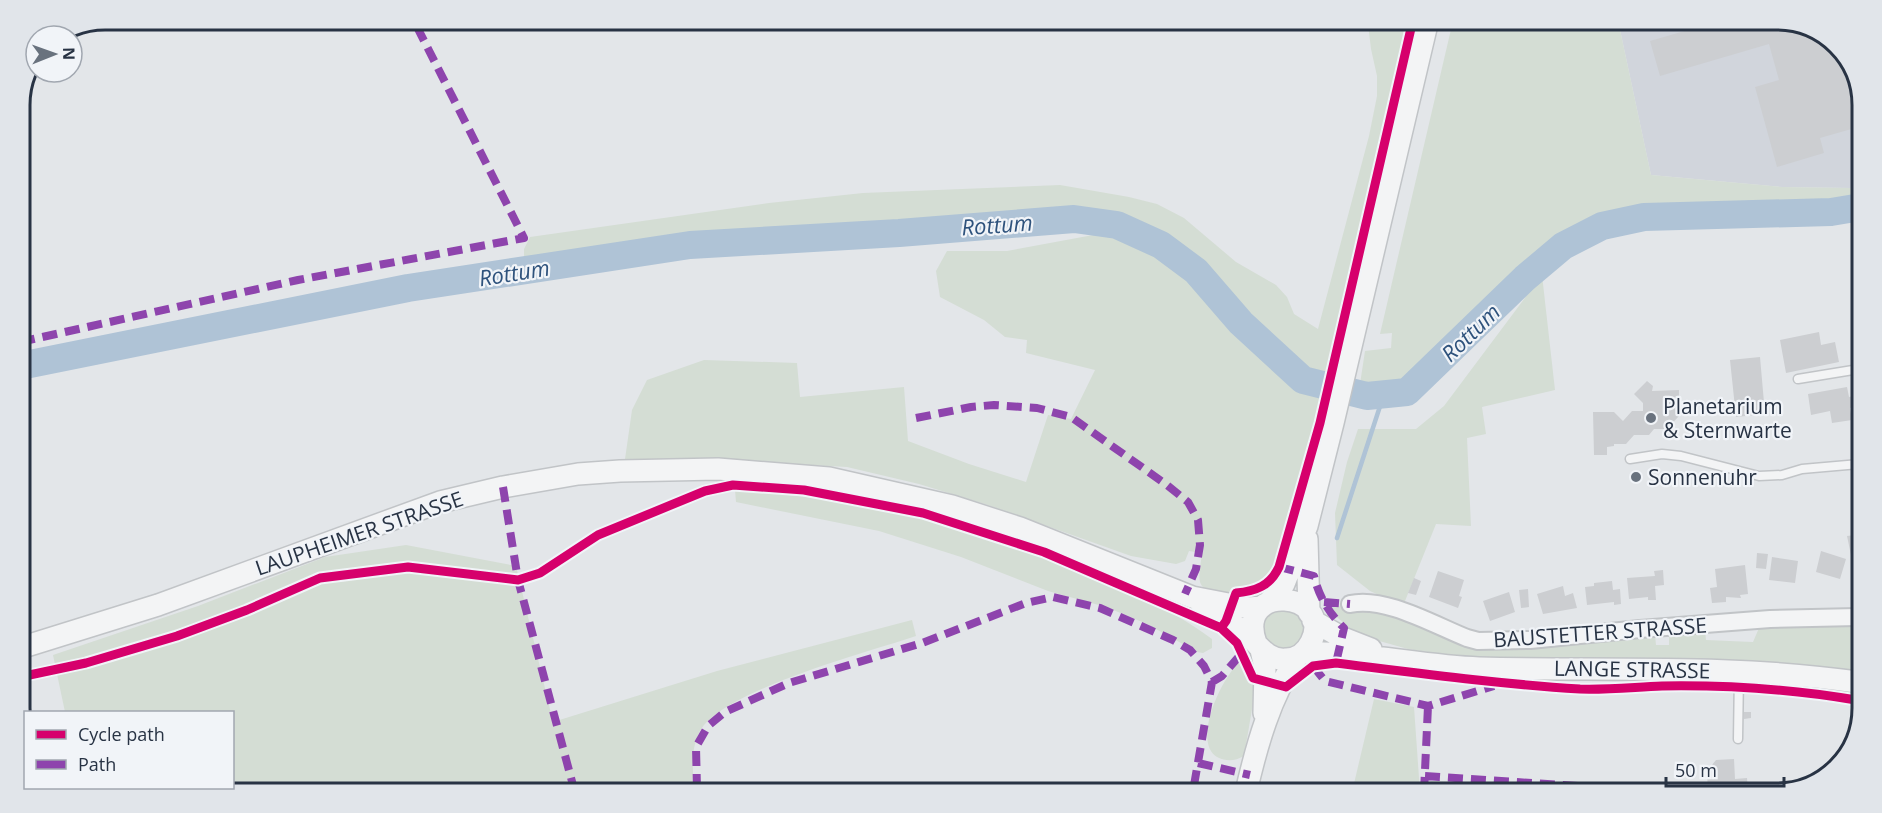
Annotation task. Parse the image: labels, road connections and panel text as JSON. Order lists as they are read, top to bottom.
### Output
{
  "streets": {
    "street": ["LAUPHEIMER STRASSE", "BAUSTETTER STRASSE", "LANGE STRASSE"]
  },
  "crossings": [
    ["LAUPHEIMER STRASSE", "LANGE STRASSE"]
  ],
  "water": ["Rottum"],
  "places": ["Planetarium & Sternwarte", "Sonnenuhr"],
  "legend": ["Cycle path", "Path"],
  "scale_bar": "50 m",
  "north": "right"
}
